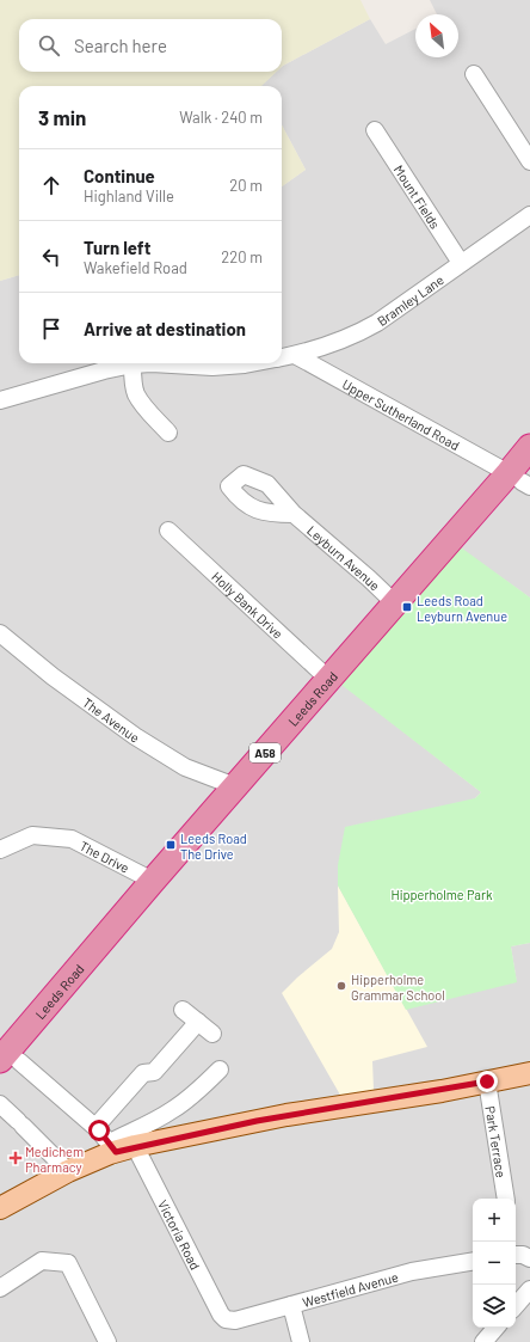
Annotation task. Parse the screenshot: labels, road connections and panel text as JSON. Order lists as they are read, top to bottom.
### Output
{
  "streets": {
    "highway": ["Leeds Road", "A58"],
    "street": [
      "Mount Fields",
      "Bramley Lane",
      "Upper Sutherland Road",
      "Leyburn Avenue",
      "Holly Bank Drive",
      "The Avenue",
      "The Drive",
      "Park Terrace",
      "Victoria Road",
      "Westfield Avenue"
    ]
  },
  "crossings": [
    ["Mount Fields", "Bramley Lane"],
    ["Bramley Lane", "Upper Sutherland Road"],
    ["Upper Sutherland Road", "Leeds Road"],
    ["Leyburn Avenue", "Leeds Road"],
    ["Holly Bank Drive", "Leeds Road"],
    ["Leeds Road", "The Avenue"],
    ["Leeds Road", "The Drive"],
    ["Leeds Road", "Victoria Road"],
    ["Victoria Road", "Westfield Avenue"]
  ],
  "parks": ["Hipperholme Park"],
  "places": {
    "transit": ["Leeds Road Leyburn Avenue", "Leeds Road The Drive"],
    "other": ["Hipperholme Grammar School"],
    "health": ["Medichem Pharmacy"]
  },
  "north": "top left",
  "page": {
    "search": "Search here",
    "heading": ["3 min", "Walk · 240 m"],
    "list": [
      ["Continue", "Highland Ville", "20 m"],
      ["Turn left", "Wakefield Road", "220 m"],
      "Arrive at destination"
    ],
    "map_buttons": ["+", "−"]
  }
}
